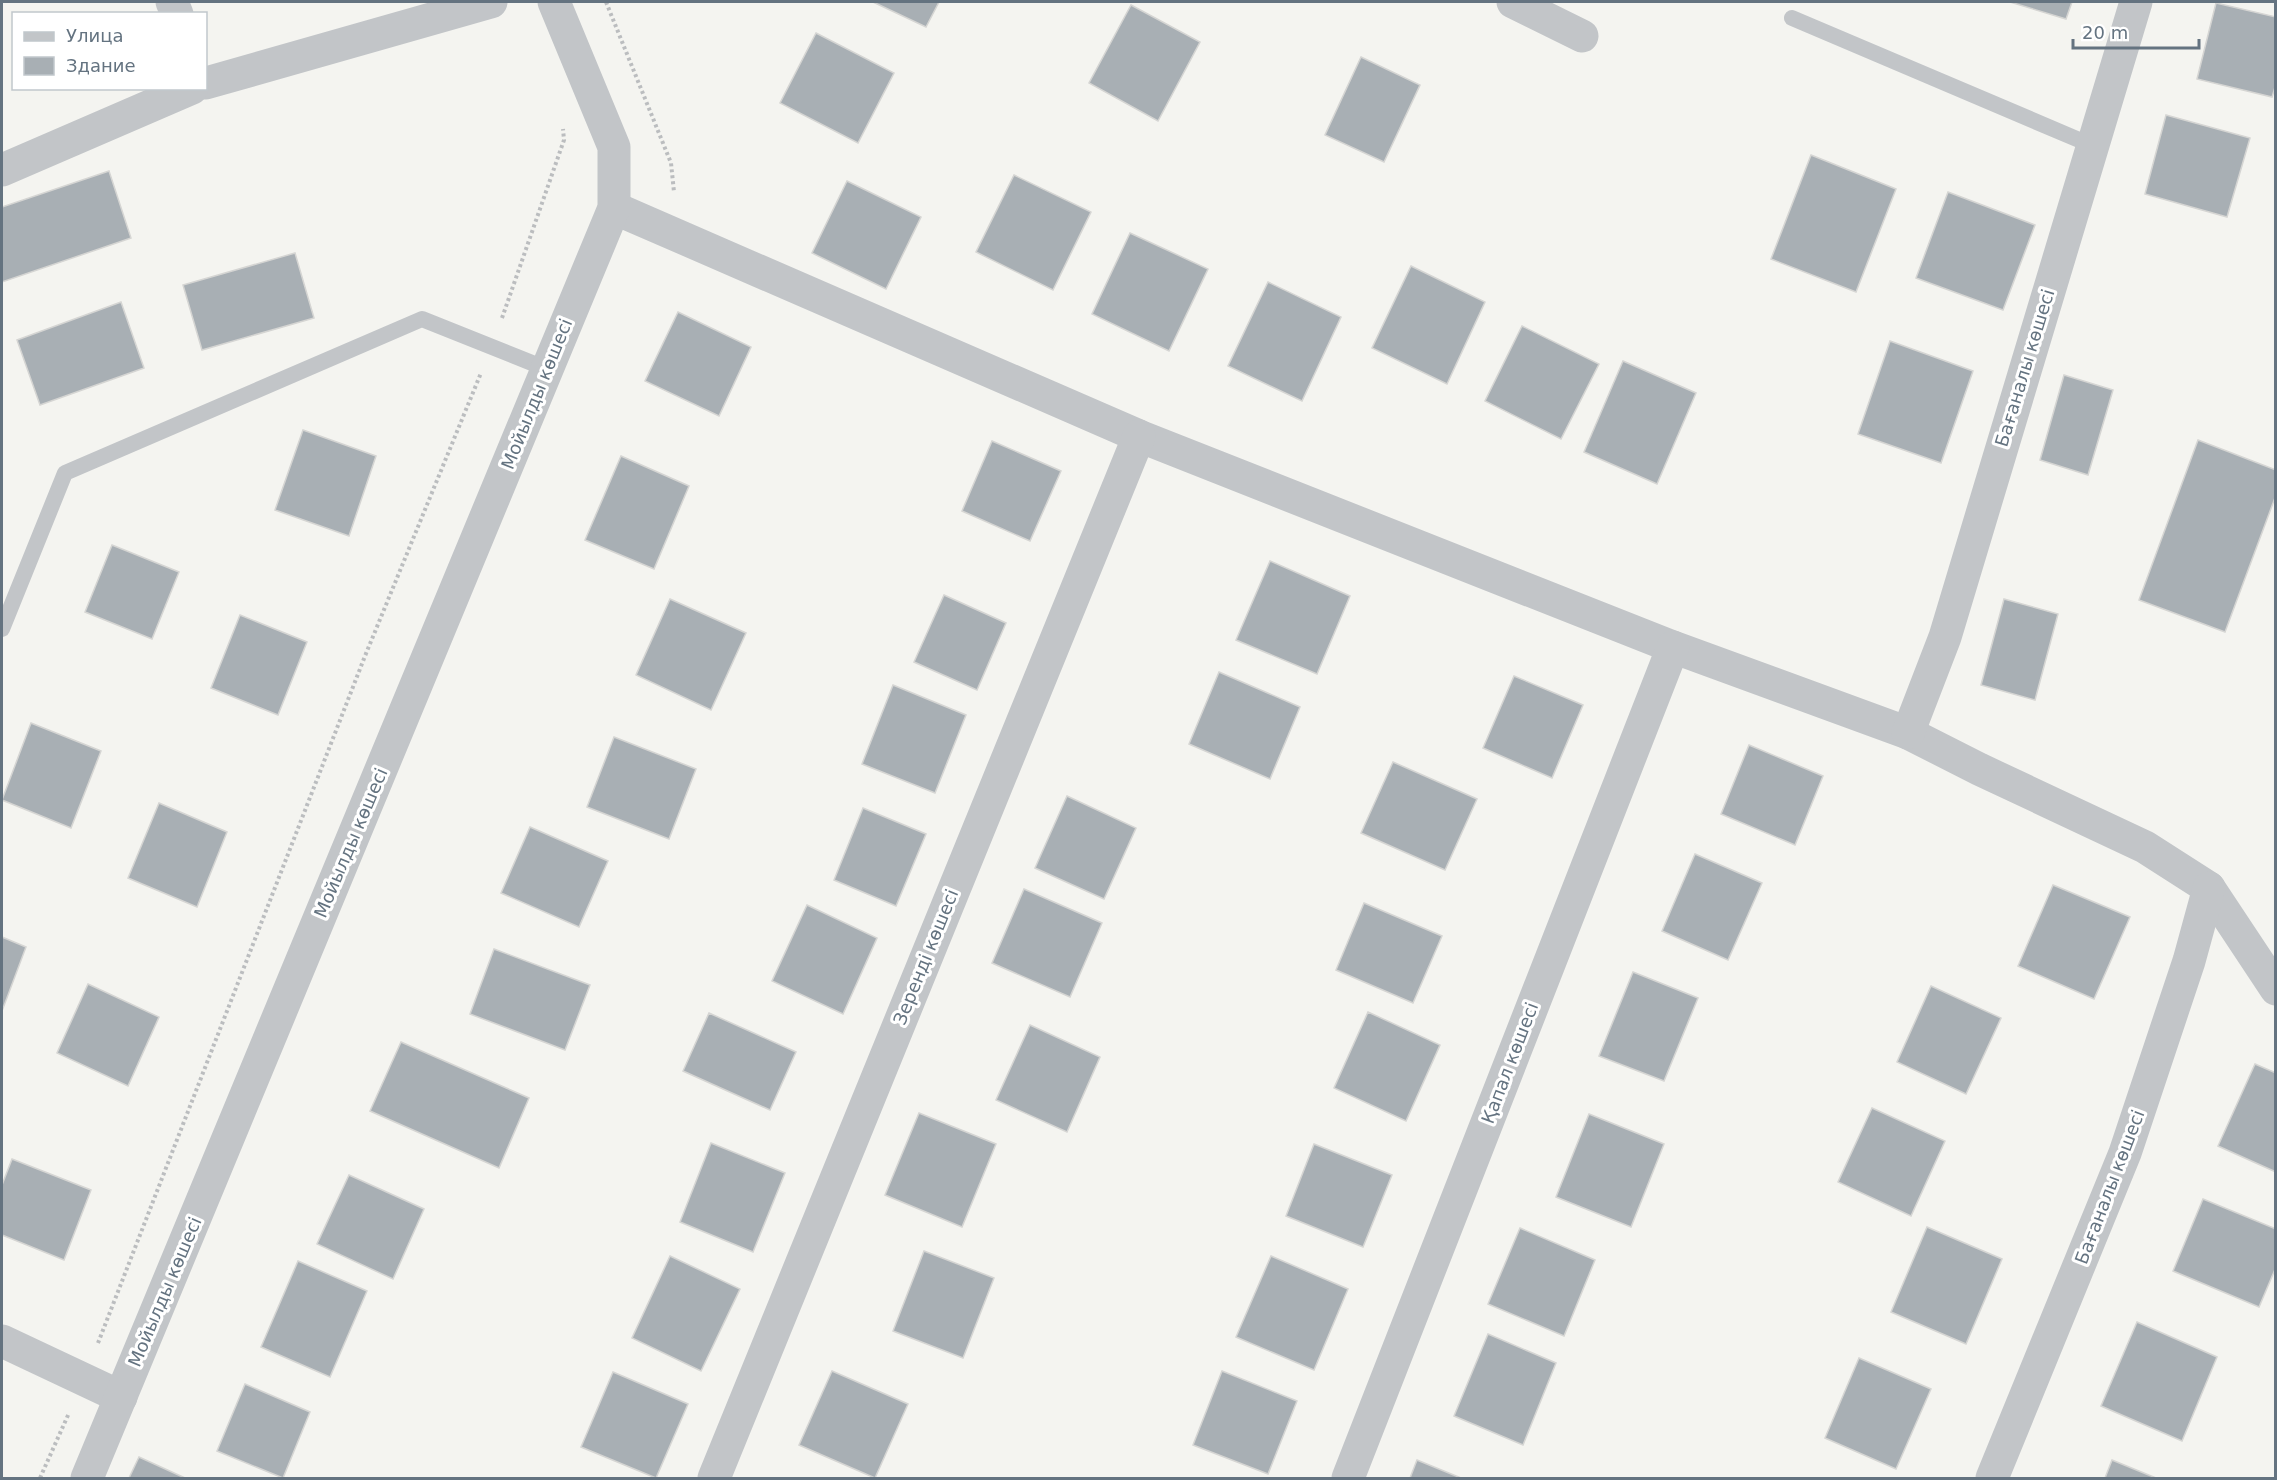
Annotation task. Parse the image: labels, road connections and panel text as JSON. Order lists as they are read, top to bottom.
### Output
{
  "streets": {
    "street": [
      "Бағаналы көшесі",
      "Мойылды көшесі",
      "Зеренді көшесі",
      "Қапал көшесі"
    ]
  },
  "legend": ["Улица", "Здание"],
  "scale_bar": "20 m"
}
